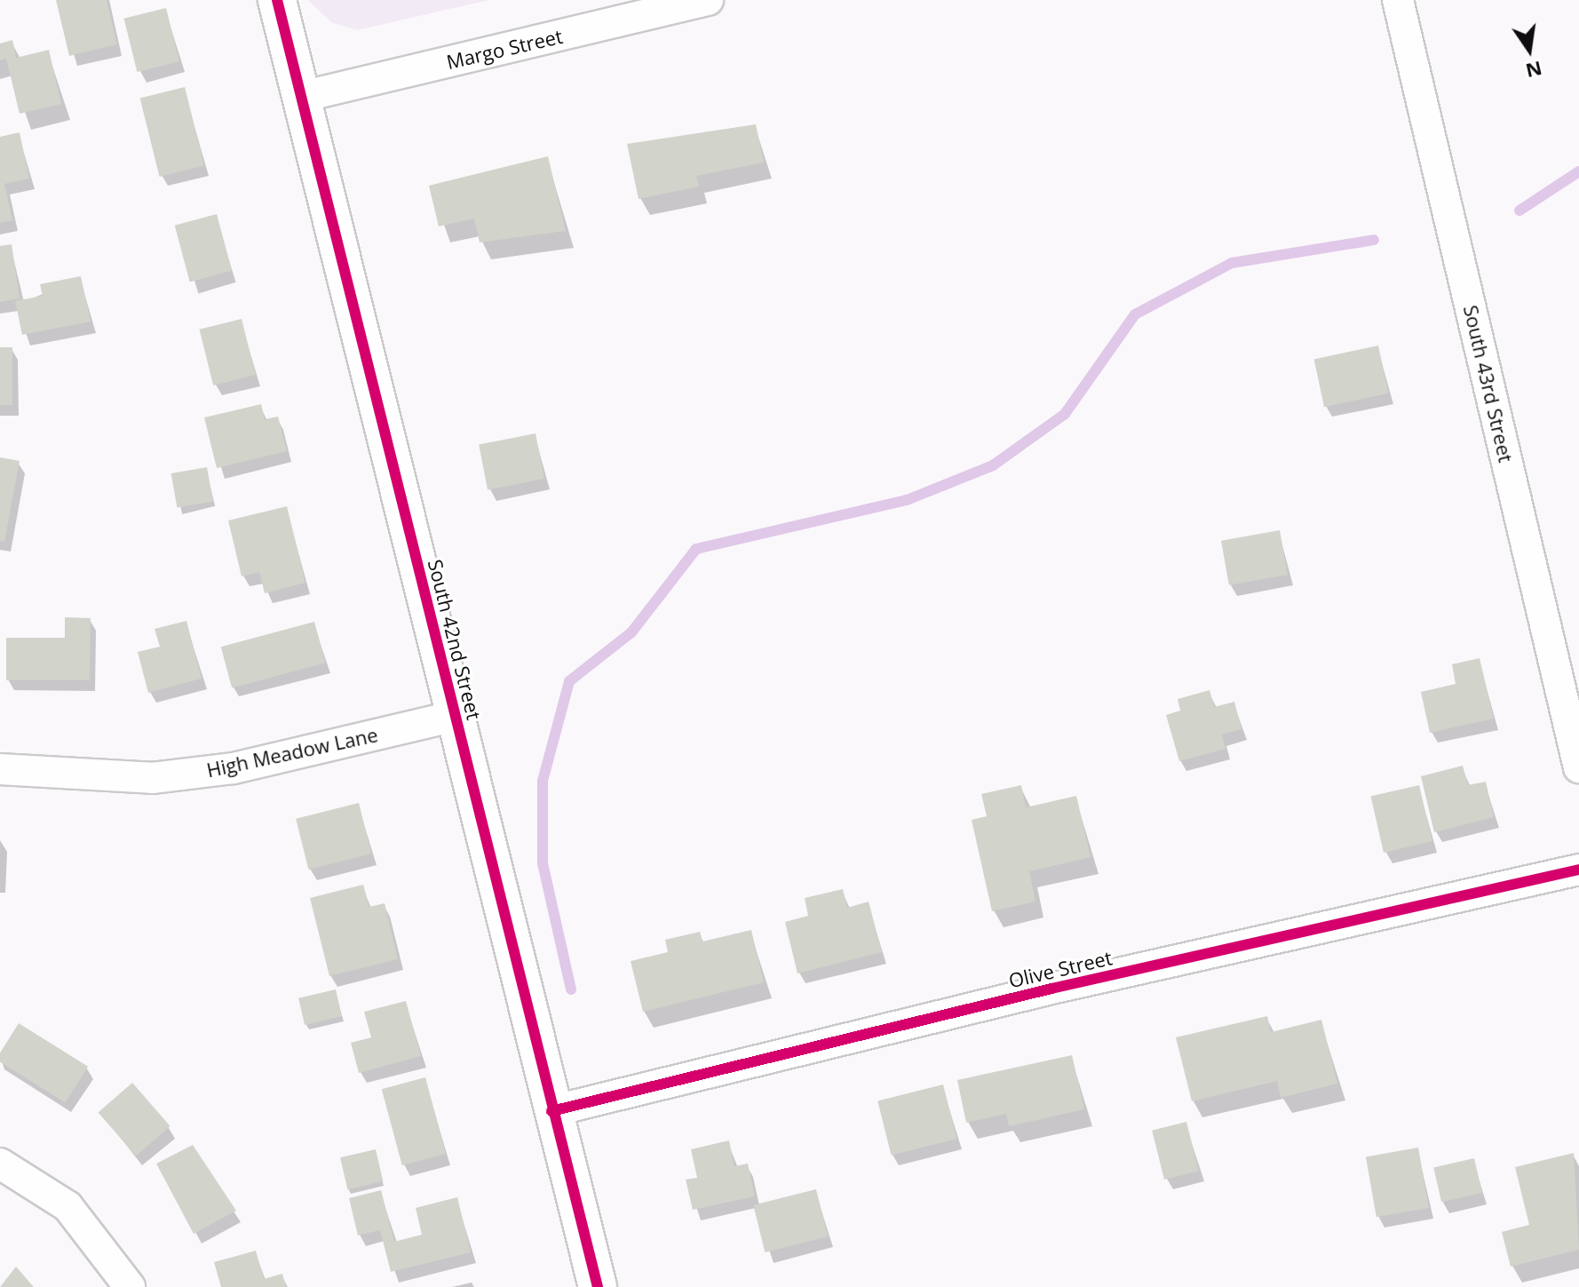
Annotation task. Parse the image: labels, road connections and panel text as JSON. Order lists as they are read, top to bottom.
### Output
{
  "streets": {
    "street": [
      "Margo Street",
      "South 43rd Street",
      "South 42nd Street",
      "High Meadow Lane",
      "Olive Street"
    ]
  },
  "crossings": [
    ["Margo Street", "South 42nd Street"],
    ["South 42nd Street", "High Meadow Lane"],
    ["South 42nd Street", "Olive Street"]
  ],
  "north": "bottom"
}
